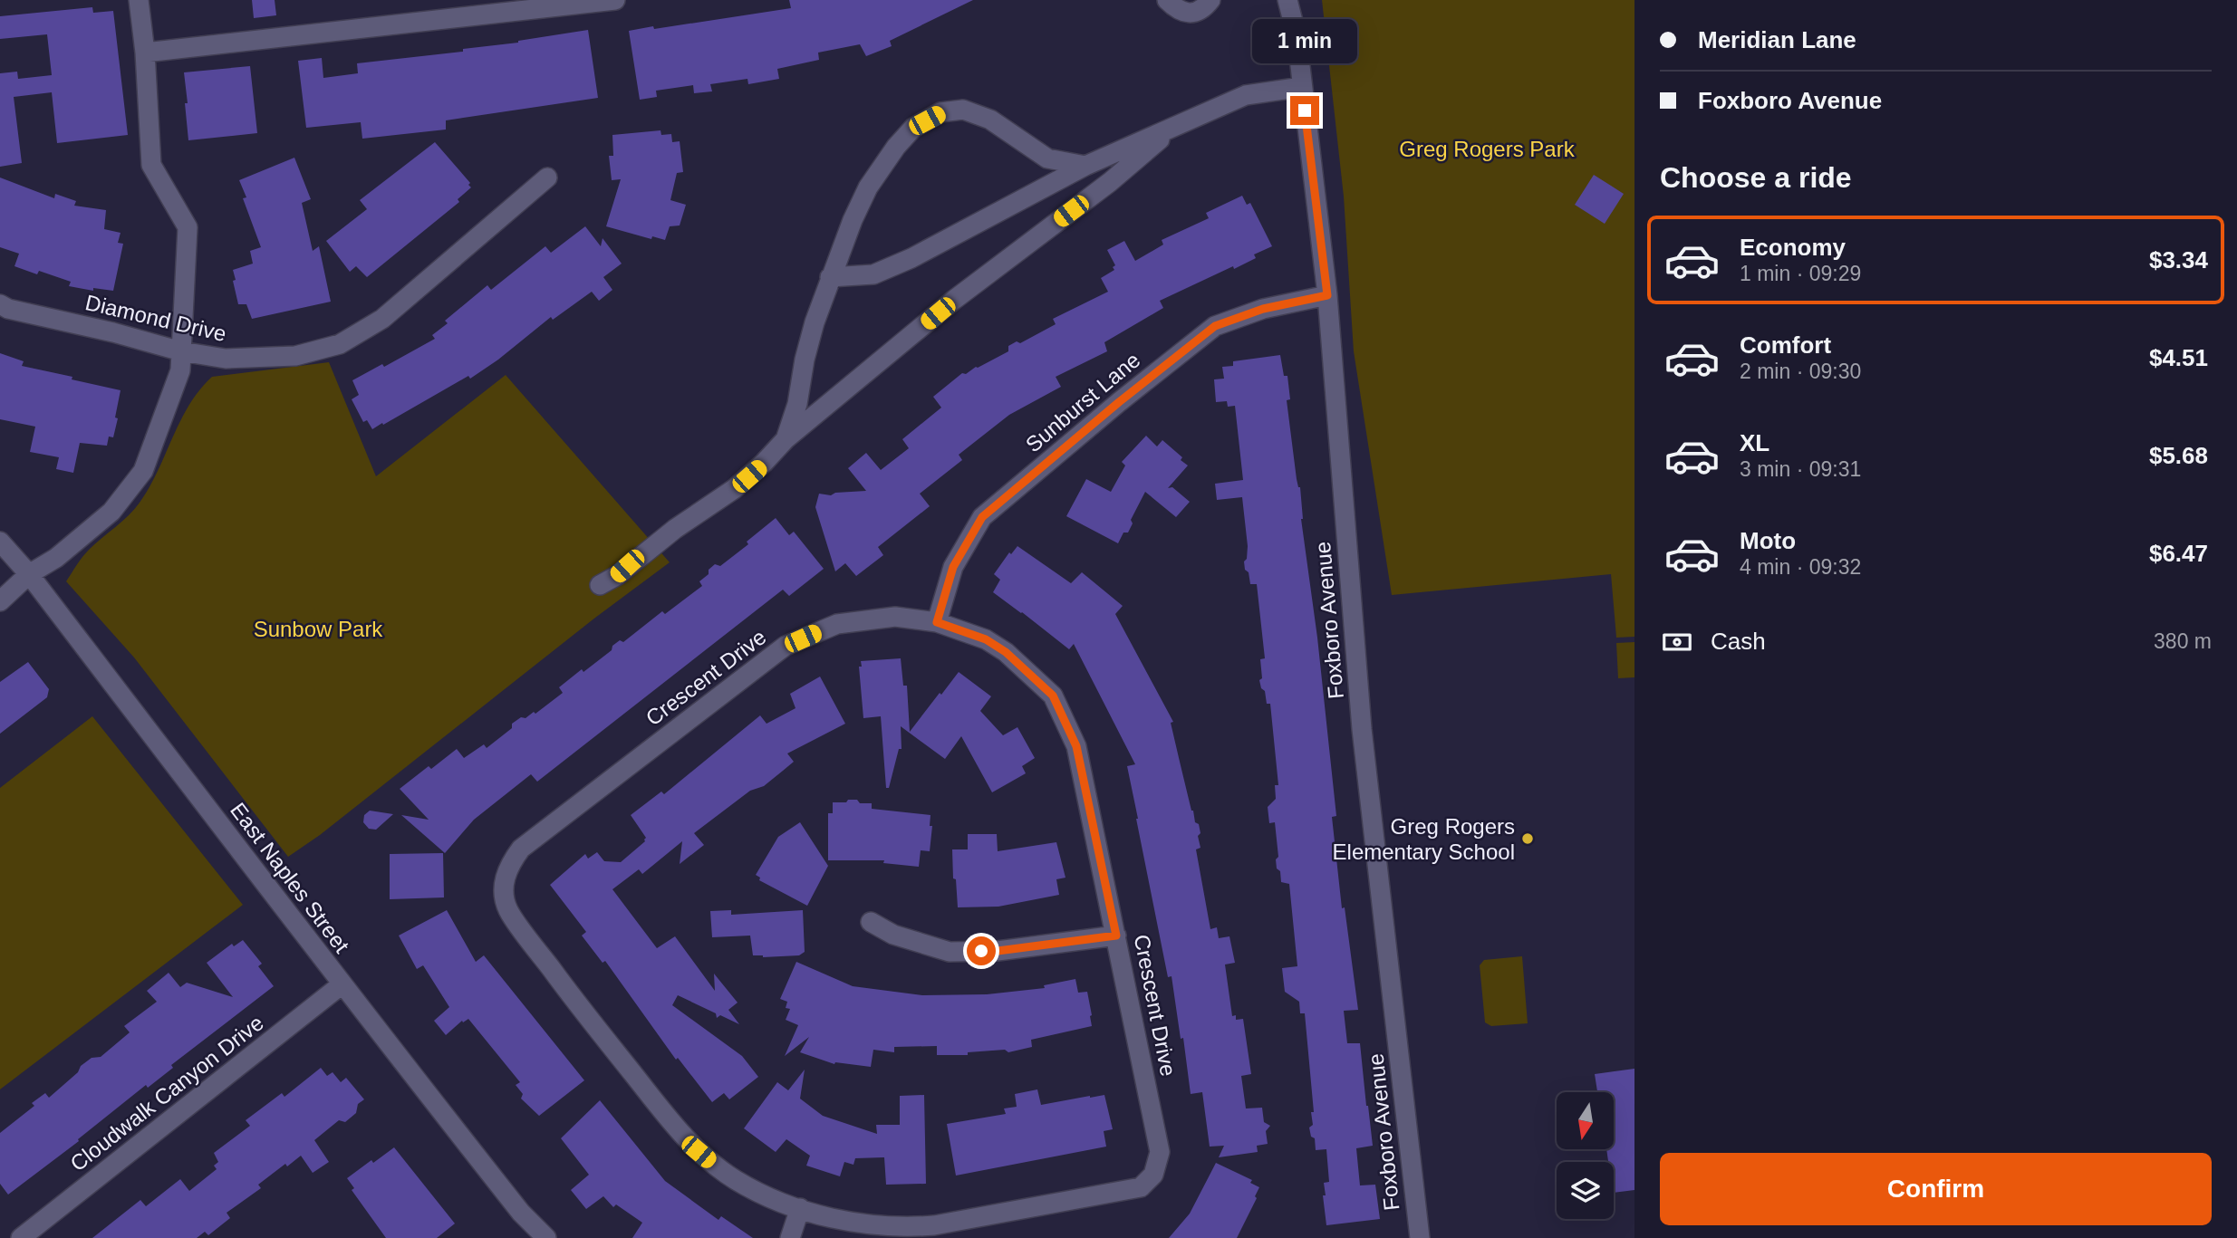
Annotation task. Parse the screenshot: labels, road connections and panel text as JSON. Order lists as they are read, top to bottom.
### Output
{
  "streets": {
    "street": [
      "Diamond Drive",
      "Sunburst Lane",
      "Foxboro Avenue",
      "Crescent Drive",
      "East Naples Street",
      "Cloudwalk Canyon Drive"
    ]
  },
  "crossings": [
    ["Sunburst Lane", "Foxboro Avenue"],
    ["Sunburst Lane", "Crescent Drive"],
    ["East Naples Street", "Cloudwalk Canyon Drive"]
  ],
  "parks": ["Greg Rogers Park", "Sunbow Park"],
  "places": ["Greg Rogers Elementary School"],
  "north": "bottom",
  "page": {
    "banner": ["Meridian Lane", "Foxboro Avenue"],
    "bubble": "1 min",
    "heading": "Choose a ride",
    "list": [
      {
        "name": "Economy",
        "note": "1 min · 09:29",
        "value": "$3.34"
      },
      {
        "name": "Comfort",
        "note": "2 min · 09:30",
        "value": "$4.51"
      },
      {
        "name": "XL",
        "note": "3 min · 09:31",
        "value": "$5.68"
      },
      {
        "name": "Moto",
        "note": "4 min · 09:32",
        "value": "$6.47"
      }
    ],
    "pay": ["Cash", "380 m"],
    "buttons": "Confirm"
  }
}
